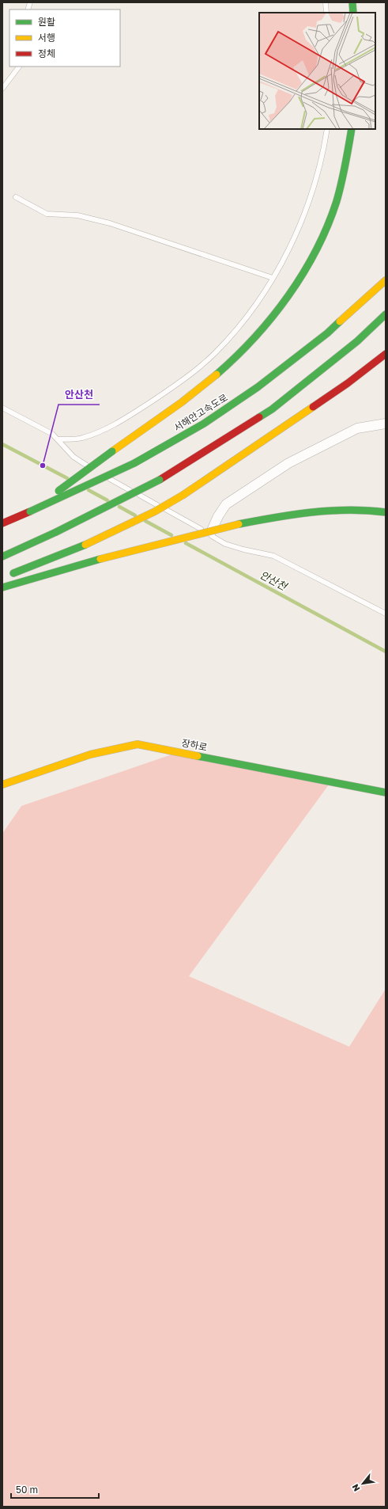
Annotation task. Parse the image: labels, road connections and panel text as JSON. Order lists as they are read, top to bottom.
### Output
{
  "streets": {
    "main road": ["서해안고속도로", "장하로"]
  },
  "water": ["안산천"],
  "places": ["안산천"],
  "legend": ["원활", "서행", "정체"],
  "scale_bar": "50 m",
  "north": "bottom left"
}
